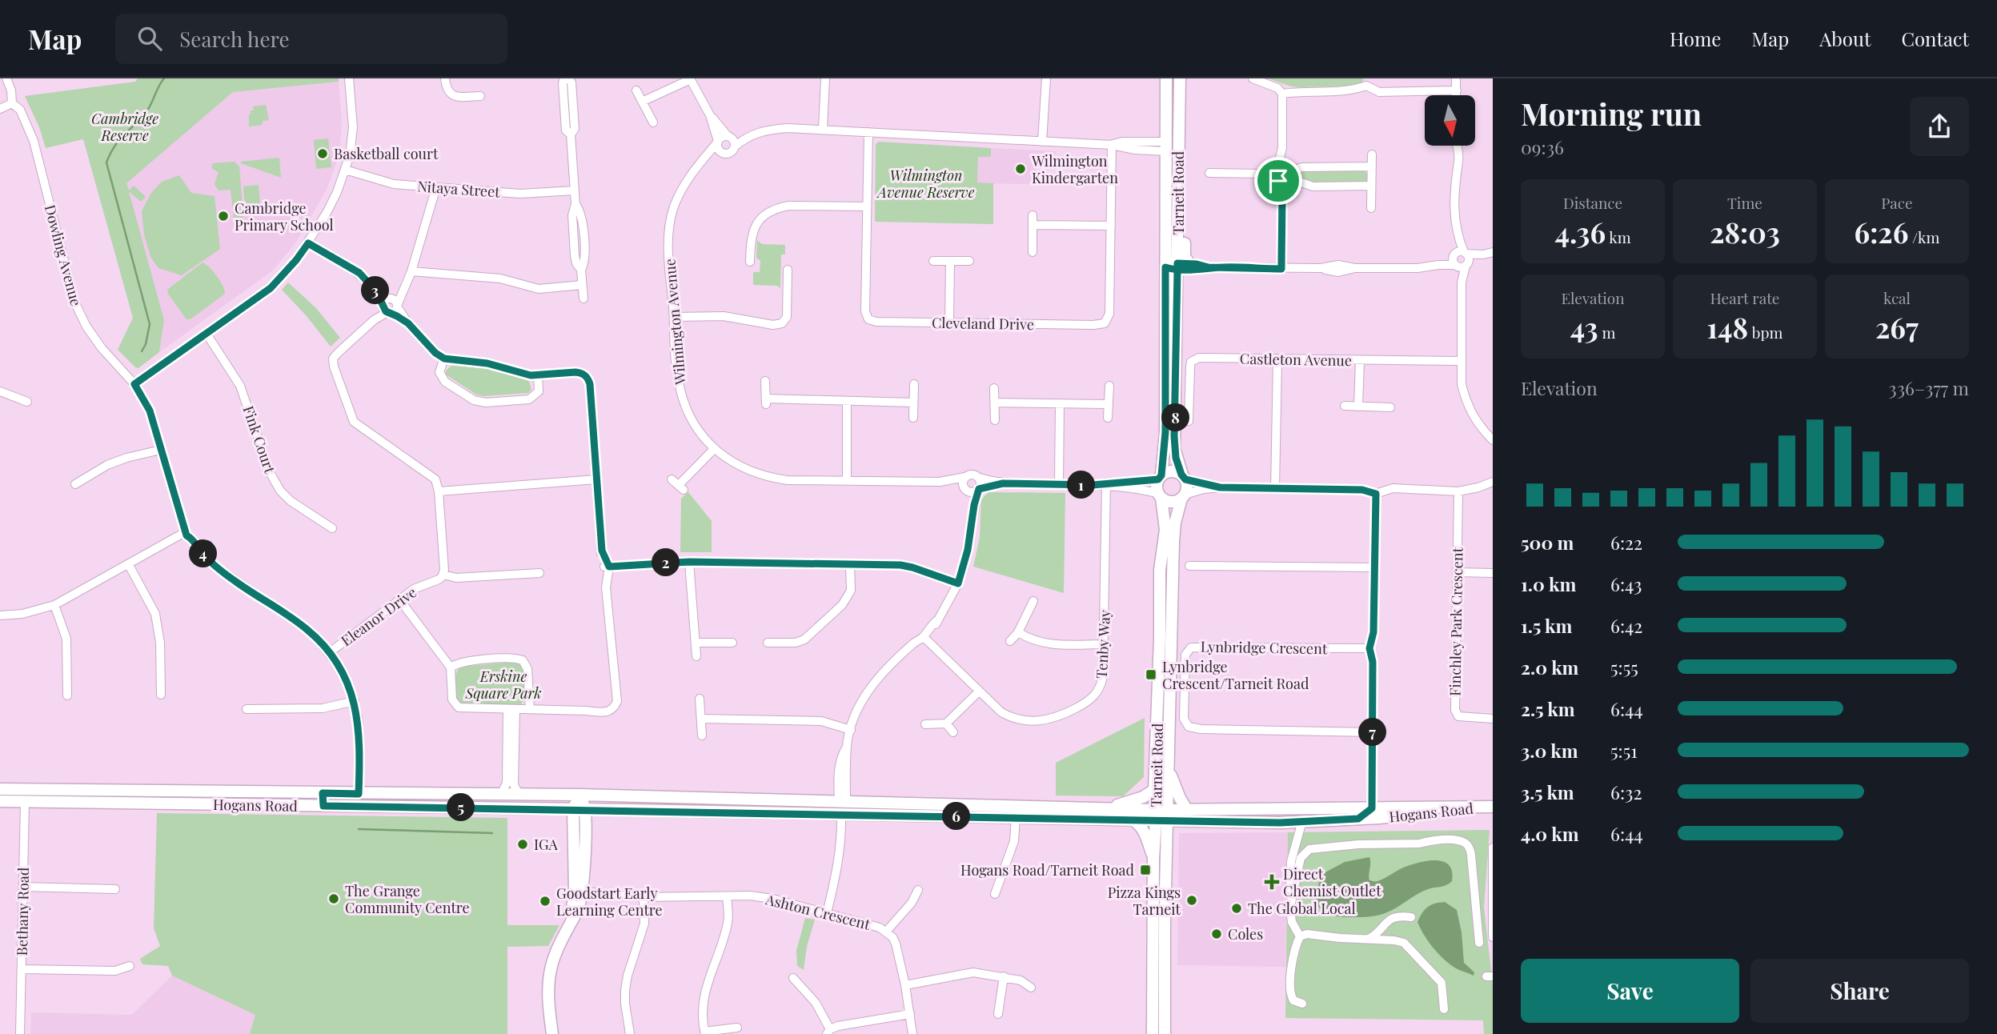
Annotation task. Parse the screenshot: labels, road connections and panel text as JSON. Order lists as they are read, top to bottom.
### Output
{
  "streets": {
    "street": [
      "Nitaya Street",
      "Tarneit Road",
      "Dowling Avenue",
      "Wilmington Avenue",
      "Cleveland Drive",
      "Castleton Avenue",
      "Fink Court",
      "Eleanor Drive",
      "Finchley Park Crescent",
      "Tenby Way",
      "Lynbridge Crescent",
      "Hogans Road",
      "Bethany Road",
      "Ashton Crescent"
    ]
  },
  "crossings": [
    ["Tarneit Road", "Hogans Road"],
    ["Dowling Avenue", "Eleanor Drive"],
    ["Dowling Avenue", "Hogans Road"],
    ["Hogans Road", "Bethany Road"]
  ],
  "parks": ["Cambridge Reserve", "Wilmington Avenue Reserve", "Erskine Square Park"],
  "places": {
    "other": [
      "Basketball court",
      "Wilmington Kindergarten",
      "Cambridge Primary School",
      "IGA",
      "The Grange Community Centre",
      "Pizza Kings Tarneit",
      "Goodstart Early Learning Centre",
      "The Global Local",
      "Coles"
    ],
    "transit": ["Lynbridge Crescent/Tarneit Road", "Hogans Road/Tarneit Road"],
    "health": ["Direct Chemist Outlet"]
  },
  "north": "bottom",
  "page": {
    "header": "Map",
    "search": "Search here",
    "nav": [
      "Home",
      "Map",
      "About",
      "Contact"
    ],
    "heading": ["Morning run", "09:36"],
    "stats": [
      ["Distance", "4.36 km"],
      ["Time", "28:03"],
      ["Pace", "6:26 /km"],
      ["Elevation", "43 m"],
      ["Heart rate", "148 bpm"],
      ["kcal", "267"]
    ],
    "pins": [
      "3",
      "8",
      "1",
      "4",
      "2",
      "7",
      "5",
      "6"
    ],
    "chart": ["Elevation", "336–377 m"],
    "list": [
      {
        "name": "500 m",
        "note": "6:22"
      },
      {
        "name": "1.0 km",
        "note": "6:43"
      },
      {
        "name": "1.5 km",
        "note": "6:42"
      },
      {
        "name": "2.0 km",
        "note": "5:55"
      },
      {
        "name": "2.5 km",
        "note": "6:44"
      },
      {
        "name": "3.0 km",
        "note": "5:51"
      },
      {
        "name": "3.5 km",
        "note": "6:32"
      },
      {
        "name": "4.0 km",
        "note": "6:44"
      }
    ],
    "buttons": ["Save", "Share"]
  }
}
